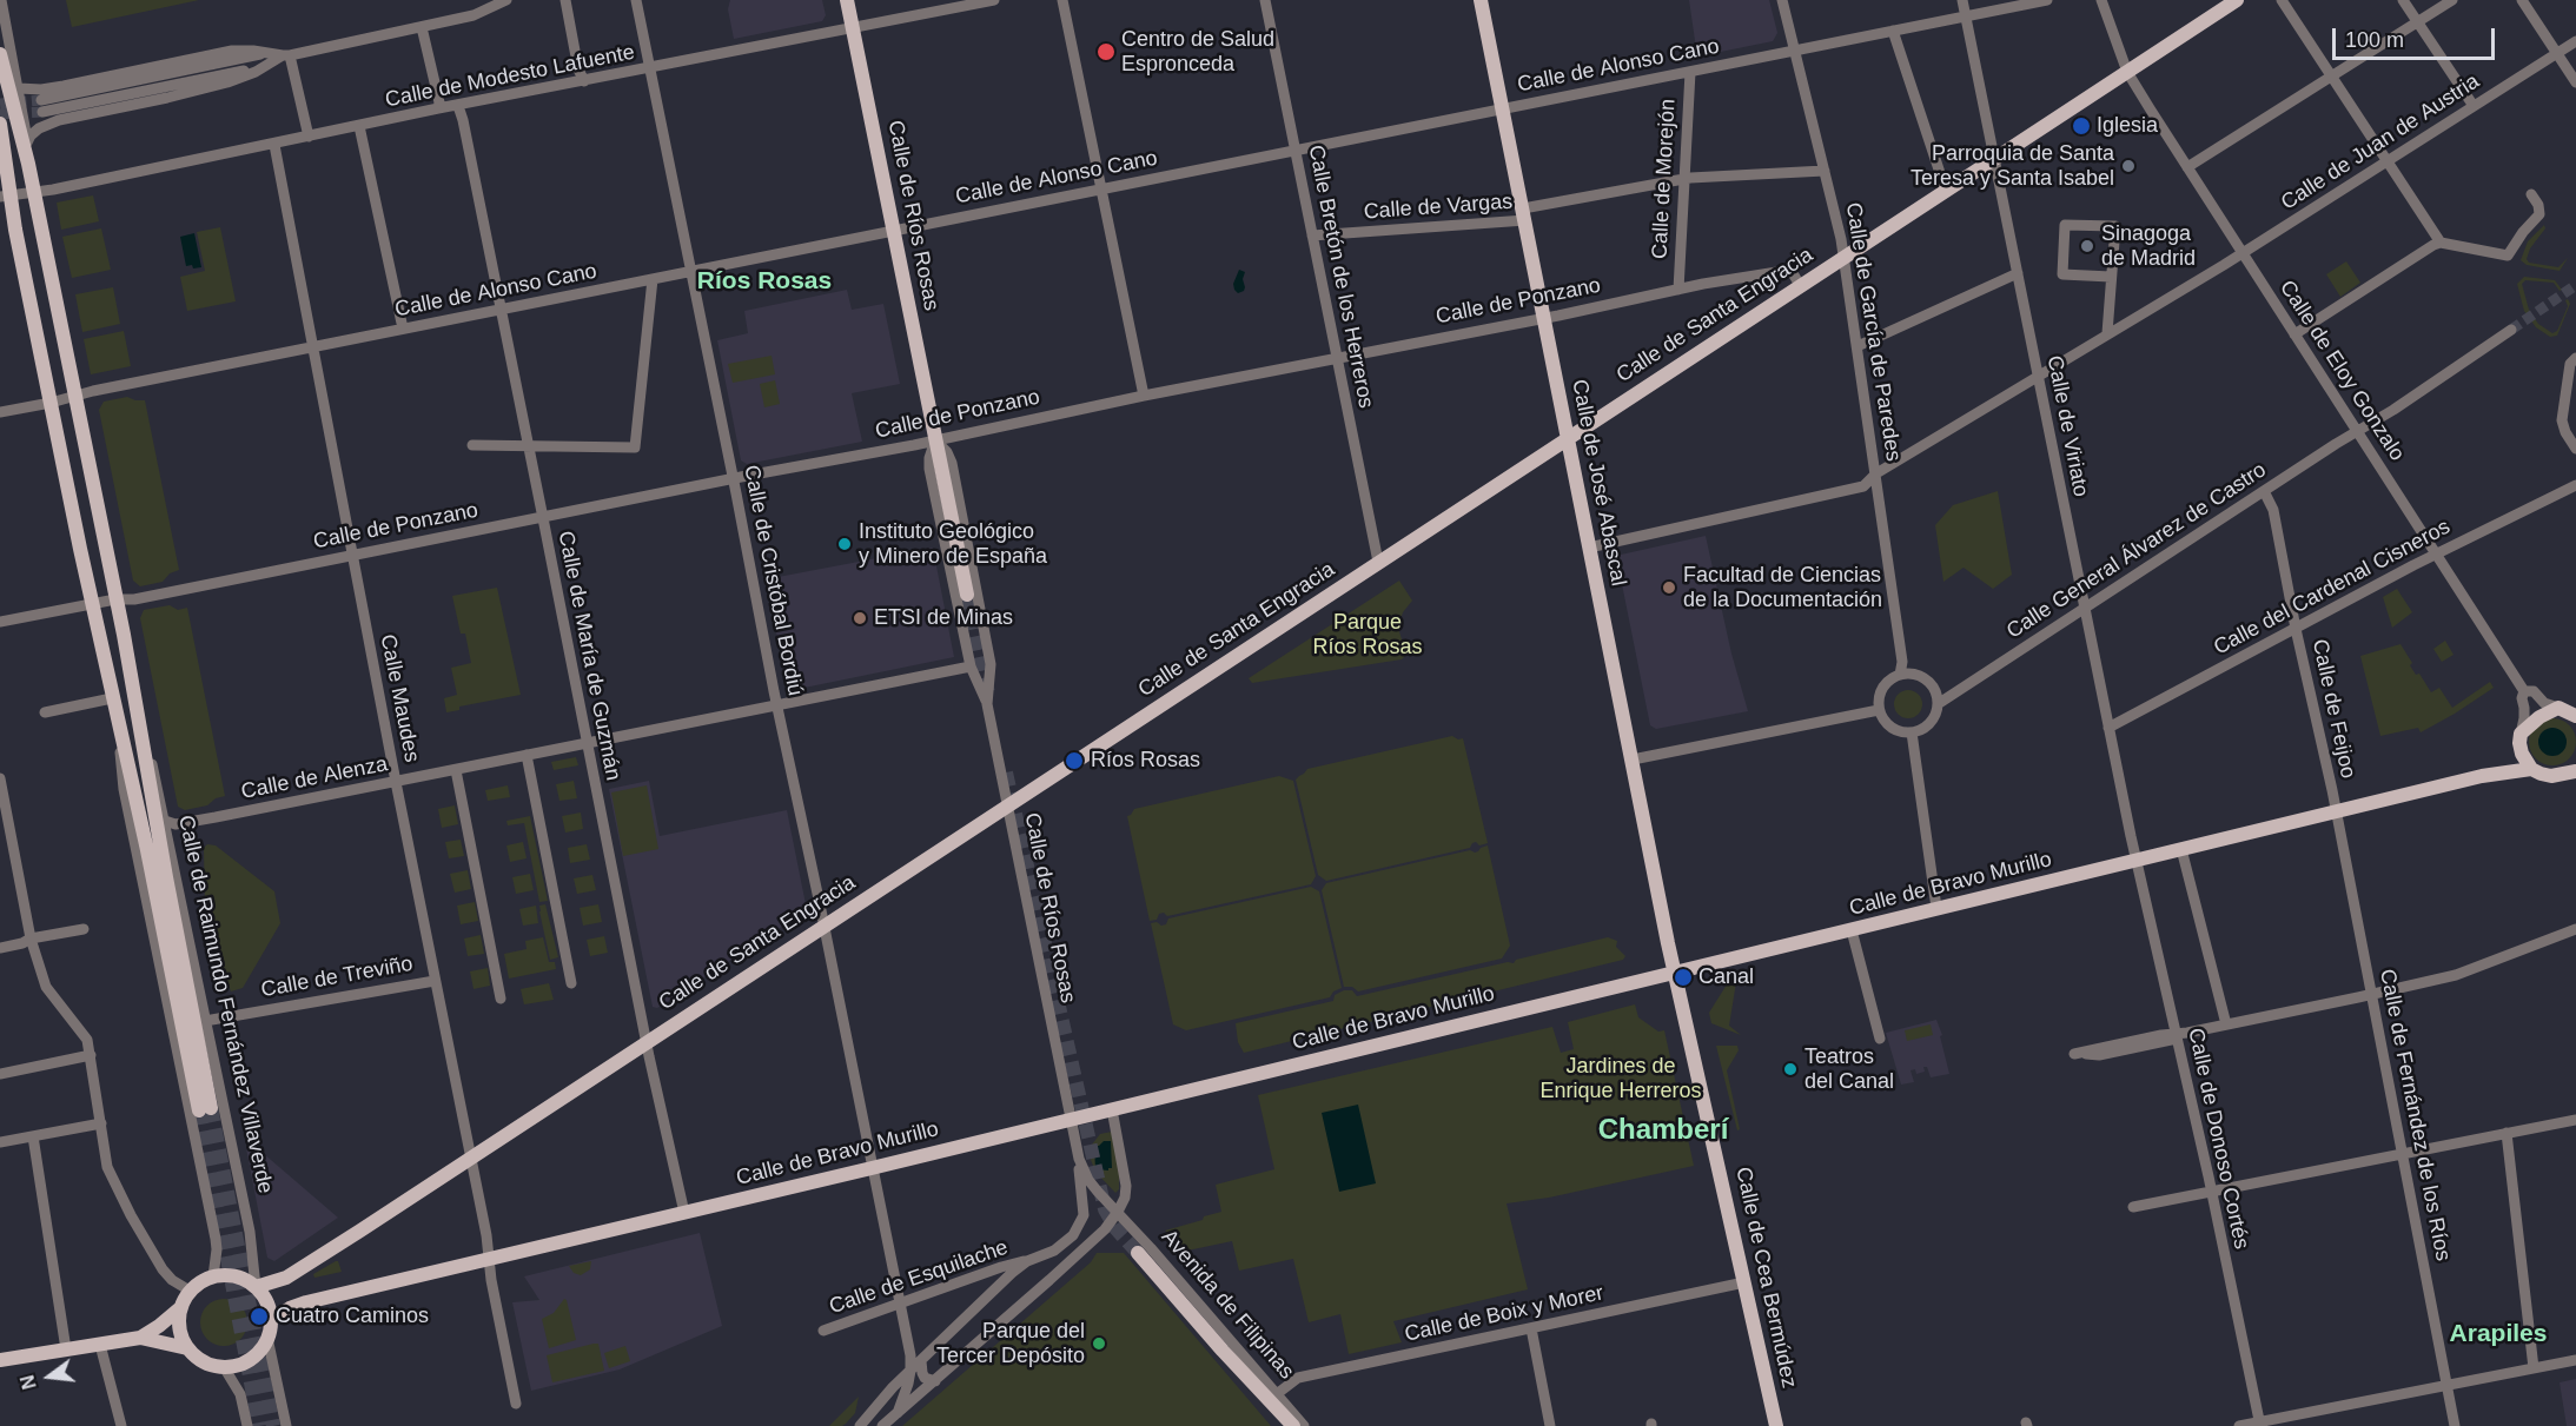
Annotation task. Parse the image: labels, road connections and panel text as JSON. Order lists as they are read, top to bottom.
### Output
{
  "streets": {
    "main road": [
      "Calle de Ríos Rosas",
      "Calle de Santa Engracia",
      "Calle de José Abascal",
      "Calle de Bravo Murillo",
      "Calle de Raimundo Fernández Villaverde",
      "Calle de Cea Bermúdez",
      "Avenida de Filipinas"
    ],
    "street": [
      "Calle de Alonso Cano",
      "Calle de Modesto Lafuente",
      "Calle de Juan de Austria",
      "Calle de Morejón",
      "Calle de Vargas",
      "Calle Bretón de los Herreros",
      "Calle de Ponzano",
      "Calle de García de Paredes",
      "Calle de Eloy Gonzalo",
      "Calle de Viriato",
      "Calle General Álvarez de Castro",
      "Calle de Cristóbal Bordiú",
      "Calle del Cardenal Cisneros",
      "Calle de María de Guzmán",
      "Calle Maudes",
      "Calle de Feijoo",
      "Calle de Alenza",
      "Calle de Treviño",
      "Calle de Fernández de los Ríos",
      "Calle de Donoso Cortés",
      "Calle de Esquilache",
      "Calle de Boix y Morer"
    ]
  },
  "crossings": [
    ["Calle de Alonso Cano", "Calle de Morejón"],
    ["Calle de Alonso Cano", "Calle de Ríos Rosas"],
    ["Calle de Alonso Cano", "Calle Bretón de los Herreros"],
    ["Calle de Alonso Cano", "Calle de García de Paredes"],
    ["Calle de Alonso Cano", "Calle de Viriato"],
    ["Calle de Alonso Cano", "Calle de José Abascal"],
    ["Calle de Alonso Cano", "Calle de Cristóbal Bordiú"],
    ["Calle de Alonso Cano", "Calle de María de Guzmán"],
    ["Calle de Alonso Cano", "Calle Maudes"],
    ["Calle de Alonso Cano", "Calle de Raimundo Fernández Villaverde"],
    ["Calle de Modesto Lafuente", "Calle de Ríos Rosas"],
    ["Calle de Modesto Lafuente", "Calle de Cristóbal Bordiú"],
    ["Calle de Modesto Lafuente", "Calle de María de Guzmán"],
    ["Calle de Modesto Lafuente", "Calle Maudes"],
    ["Calle de Modesto Lafuente", "Calle de Raimundo Fernández Villaverde"],
    ["Calle de Juan de Austria", "Calle de García de Paredes"],
    ["Calle de Juan de Austria", "Calle de Eloy Gonzalo"],
    ["Calle de Juan de Austria", "Calle de Viriato"],
    ["Calle de Juan de Austria", "Calle de José Abascal"],
    ["Calle de Morejón", "Calle de Vargas"],
    ["Calle de Morejón", "Calle de Ponzano"],
    ["Calle de Vargas", "Calle Bretón de los Herreros"],
    ["Calle de Vargas", "Calle de García de Paredes"],
    ["Calle de Vargas", "Calle de José Abascal"],
    ["Calle de Ríos Rosas", "Calle de Ponzano"],
    ["Calle de Ríos Rosas", "Calle de Santa Engracia"],
    ["Calle de Ríos Rosas", "Calle de Alenza"],
    ["Calle de Ríos Rosas", "Calle de Bravo Murillo"],
    ["Calle de Ríos Rosas", "Calle de Esquilache"],
    ["Calle de Ríos Rosas", "Avenida de Filipinas"],
    ["Calle Bretón de los Herreros", "Calle de Ponzano"],
    ["Calle Bretón de los Herreros", "Calle de Santa Engracia"],
    ["Calle de Ponzano", "Calle de Santa Engracia"],
    ["Calle de Ponzano", "Calle de José Abascal"],
    ["Calle de Ponzano", "Calle de Cristóbal Bordiú"],
    ["Calle de Ponzano", "Calle de María de Guzmán"],
    ["Calle de Ponzano", "Calle Maudes"],
    ["Calle de Ponzano", "Calle de Raimundo Fernández Villaverde"],
    ["Calle de Santa Engracia", "Calle de García de Paredes"],
    ["Calle de Santa Engracia", "Calle de Eloy Gonzalo"],
    ["Calle de Santa Engracia", "Calle de Viriato"],
    ["Calle de Santa Engracia", "Calle de José Abascal"],
    ["Calle de Santa Engracia", "Calle de Cristóbal Bordiú"],
    ["Calle de Santa Engracia", "Calle de María de Guzmán"],
    ["Calle de Santa Engracia", "Calle Maudes"],
    ["Calle de Santa Engracia", "Calle de Bravo Murillo"],
    ["Calle de Santa Engracia", "Calle de Raimundo Fernández Villaverde"],
    ["Calle de García de Paredes", "Calle General Álvarez de Castro"],
    ["Calle de Eloy Gonzalo", "Calle General Álvarez de Castro"],
    ["Calle de Eloy Gonzalo", "Calle del Cardenal Cisneros"],
    ["Calle de Viriato", "Calle General Álvarez de Castro"],
    ["Calle de Viriato", "Calle del Cardenal Cisneros"],
    ["Calle de Viriato", "Calle de Bravo Murillo"],
    ["Calle de Viriato", "Calle de Donoso Cortés"],
    ["Calle de José Abascal", "Calle de Bravo Murillo"],
    ["Calle de José Abascal", "Calle de Cea Bermúdez"],
    ["Calle General Álvarez de Castro", "Calle de Feijoo"],
    ["Calle de Cristóbal Bordiú", "Calle de Alenza"],
    ["Calle de Cristóbal Bordiú", "Calle de Bravo Murillo"],
    ["Calle de Cristóbal Bordiú", "Calle de Esquilache"],
    ["Calle del Cardenal Cisneros", "Calle de Feijoo"],
    ["Calle de María de Guzmán", "Calle de Alenza"],
    ["Calle de María de Guzmán", "Calle de Bravo Murillo"],
    ["Calle Maudes", "Calle de Alenza"],
    ["Calle Maudes", "Calle de Bravo Murillo"],
    ["Calle Maudes", "Calle de Treviño"],
    ["Calle de Feijoo", "Calle de Bravo Murillo"],
    ["Calle de Feijoo", "Calle de Fernández de los Ríos"],
    ["Calle de Alenza", "Calle de Raimundo Fernández Villaverde"],
    ["Calle de Bravo Murillo", "Calle de Raimundo Fernández Villaverde"],
    ["Calle de Bravo Murillo", "Calle de Fernández de los Ríos"],
    ["Calle de Bravo Murillo", "Calle de Donoso Cortés"],
    ["Calle de Bravo Murillo", "Calle de Cea Bermúdez"],
    ["Calle de Treviño", "Calle de Raimundo Fernández Villaverde"],
    ["Calle de Esquilache", "Avenida de Filipinas"],
    ["Calle de Cea Bermúdez", "Calle de Boix y Morer"],
    ["Avenida de Filipinas", "Calle de Boix y Morer"]
  ],
  "districts": ["Ríos Rosas", "Chamberí", "Arapiles"],
  "parks": ["Parque Ríos Rosas", "Jardines de Enrique Herreros"],
  "places": [
    "Centro de Salud Espronceda",
    "Iglesia",
    "Parroquia de Santa Teresa y Santa Isabel",
    "Sinagoga de Madrid",
    "Instituto Geológico y Minero de España",
    "Facultad de Ciencias de la Documentación",
    "ETSI de Minas",
    "Ríos Rosas",
    "Canal",
    "Teatros del Canal",
    "Cuatro Caminos",
    "Parque del Tercer Depósito"
  ],
  "scale_bar": "100 m",
  "north": "left"
}
